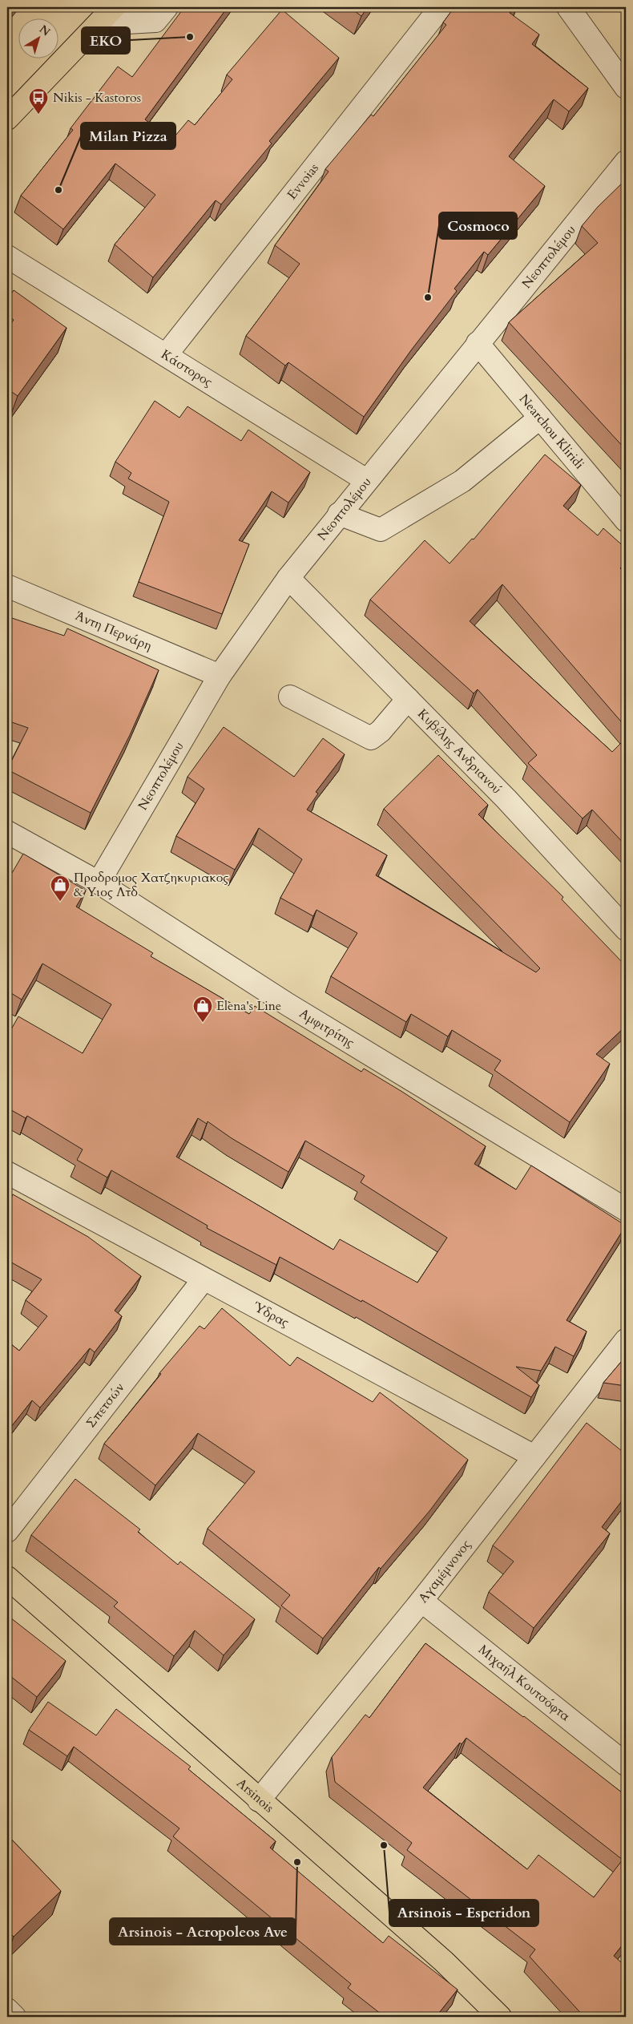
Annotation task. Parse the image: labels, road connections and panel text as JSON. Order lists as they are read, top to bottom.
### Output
{
  "streets": {
    "main road": ["Arsinois"],
    "street": [
      "Evvoias",
      "Νεοπτολέμου",
      "Κάστορος",
      "Nearchou Kliridi",
      "Άντη Περνάρη",
      "Κυβέλης Ανδριανού",
      "Αμφιτρίτης",
      "Ύδρας",
      "Σπετσών",
      "Αγαμέμνονος",
      "Μιχαήλ Κουτσόφτα"
    ]
  },
  "crossings": [
    ["Evvoias", "Κάστορος"],
    ["Νεοπτολέμου", "Κάστορος"],
    ["Νεοπτολέμου", "Nearchou Kliridi"],
    ["Νεοπτολέμου", "Άντη Περνάρη"],
    ["Νεοπτολέμου", "Κυβέλης Ανδριανού"],
    ["Νεοπτολέμου", "Αμφιτρίτης"],
    ["Ύδρας", "Σπετσών"],
    ["Ύδρας", "Αγαμέμνονος"],
    ["Αγαμέμνονος", "Μιχαήλ Κουτσόφτα"],
    ["Αγαμέμνονος", "Arsinois"]
  ],
  "places": {
    "other": [
      "EKO",
      "Milan Pizza",
      "Cosmoco",
      "Arsinois - Esperidon",
      "Arsinois - Acropoleos Ave"
    ],
    "bus stop": ["Nikis - Kastoros"],
    "shop": ["Προδρομος Χατζηκυριακος & Υιος Λτδ", "Elena's Line"]
  },
  "north": "top right"
}
